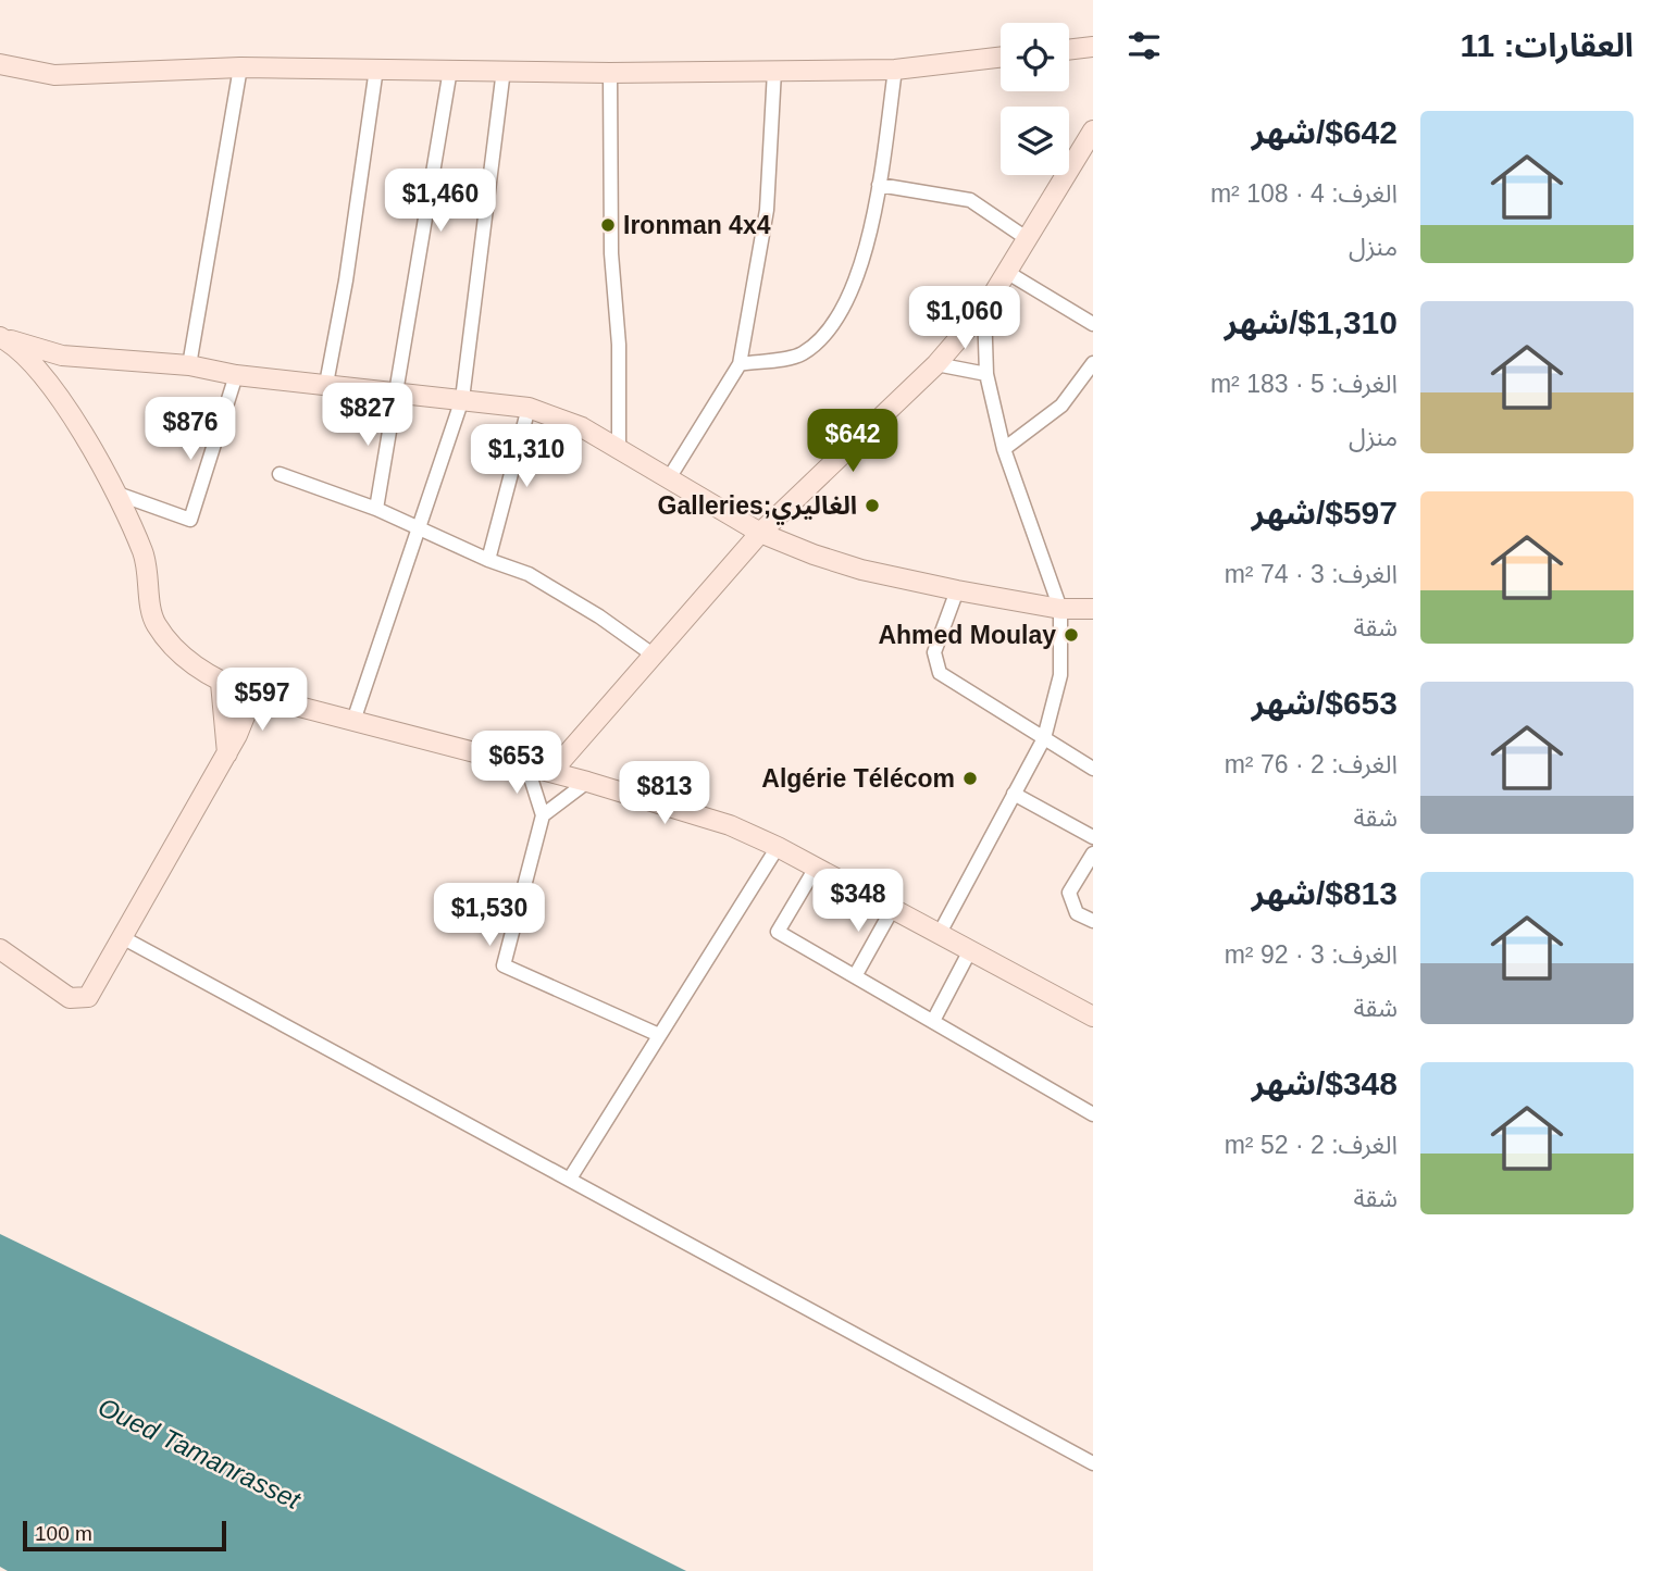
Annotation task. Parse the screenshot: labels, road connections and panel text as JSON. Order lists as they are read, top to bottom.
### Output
{
  "water": ["Oued Tamanrasset"],
  "places": [
    "Ironman 4x4",
    "Galleries;الغاليري",
    "Ahmed Moulay",
    "Algérie Télécom"
  ],
  "scale_bar": "100 m",
  "page": {
    "heading": "العقارات: 11",
    "list": [
      {
        "name": "$642/شهر",
        "note": "الغرف: 4 · 108 m² · منزل"
      },
      {
        "name": "$1,310/شهر",
        "note": "الغرف: 5 · 183 m² · منزل"
      },
      {
        "name": "$597/شهر",
        "note": "الغرف: 3 · 74 m² · شقة"
      },
      {
        "name": "$653/شهر",
        "note": "الغرف: 2 · 76 m² · شقة"
      },
      {
        "name": "$813/شهر",
        "note": "الغرف: 3 · 92 m² · شقة"
      },
      {
        "name": "$348/شهر",
        "note": "الغرف: 2 · 52 m² · شقة"
      }
    ],
    "price": [
      "$1,460",
      "$1,060",
      "$827",
      "$876",
      "$642",
      "$1,310",
      "$597",
      "$653",
      "$813",
      "$348",
      "$1,530"
    ],
    "scale": "100 m"
  }
}
